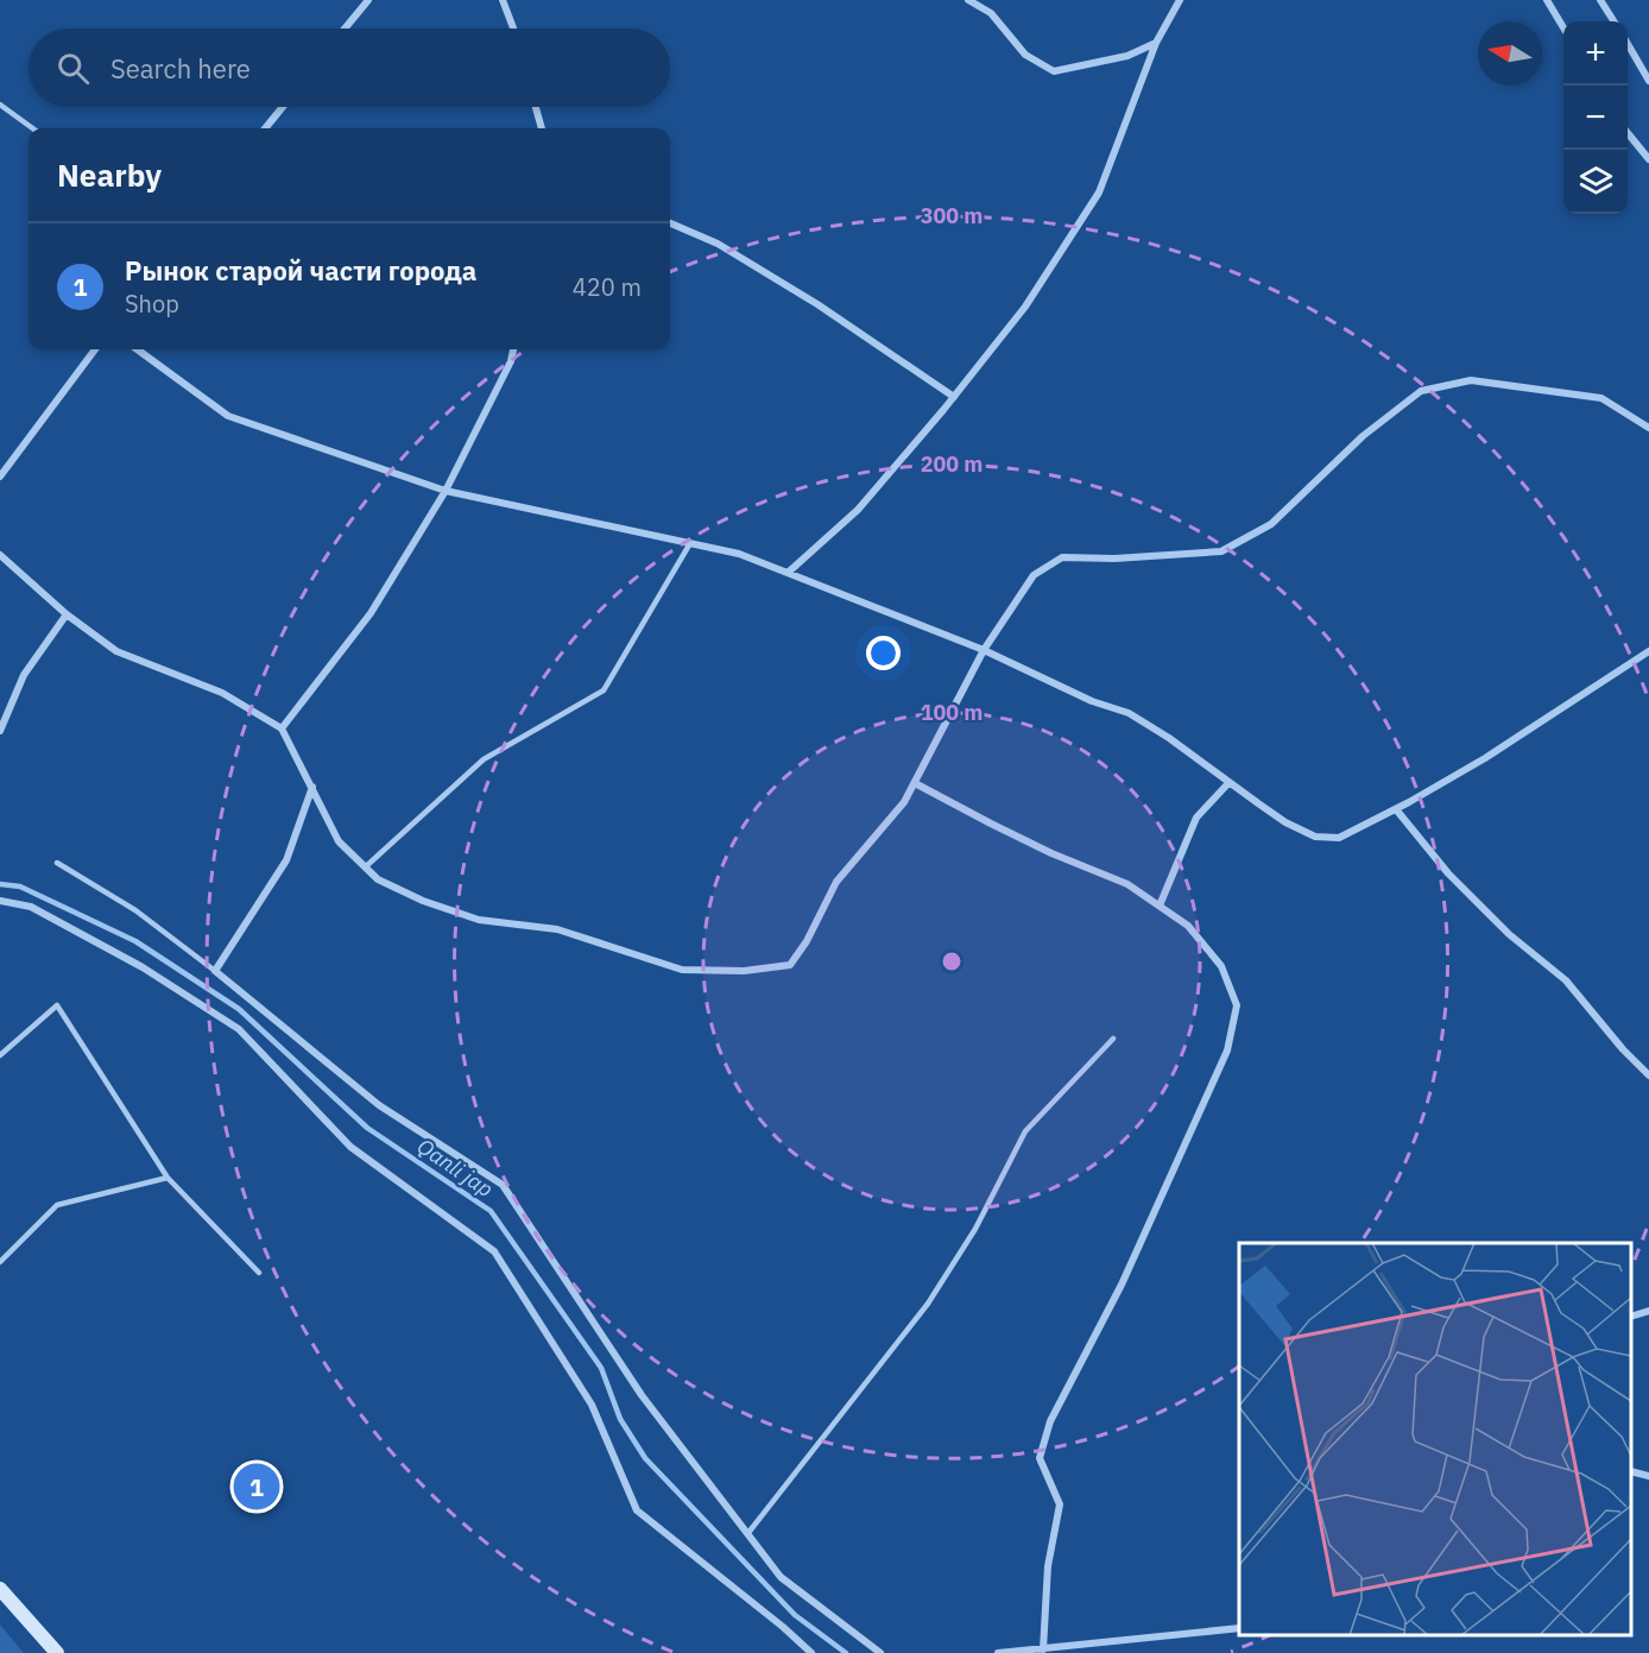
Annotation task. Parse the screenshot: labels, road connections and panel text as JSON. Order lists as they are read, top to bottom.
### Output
{
  "water": ["Qanli jap"],
  "north": "left",
  "page": {
    "map_buttons": ["+", "−"],
    "search": "Search here",
    "heading": "Nearby",
    "list": [
      {
        "mark": "1",
        "name": "Рынок старой части города",
        "note": "Shop",
        "value": "420 m"
      }
    ],
    "pins": "1"
  },
  "rings": ["300 m", "200 m", "100 m"]
}
